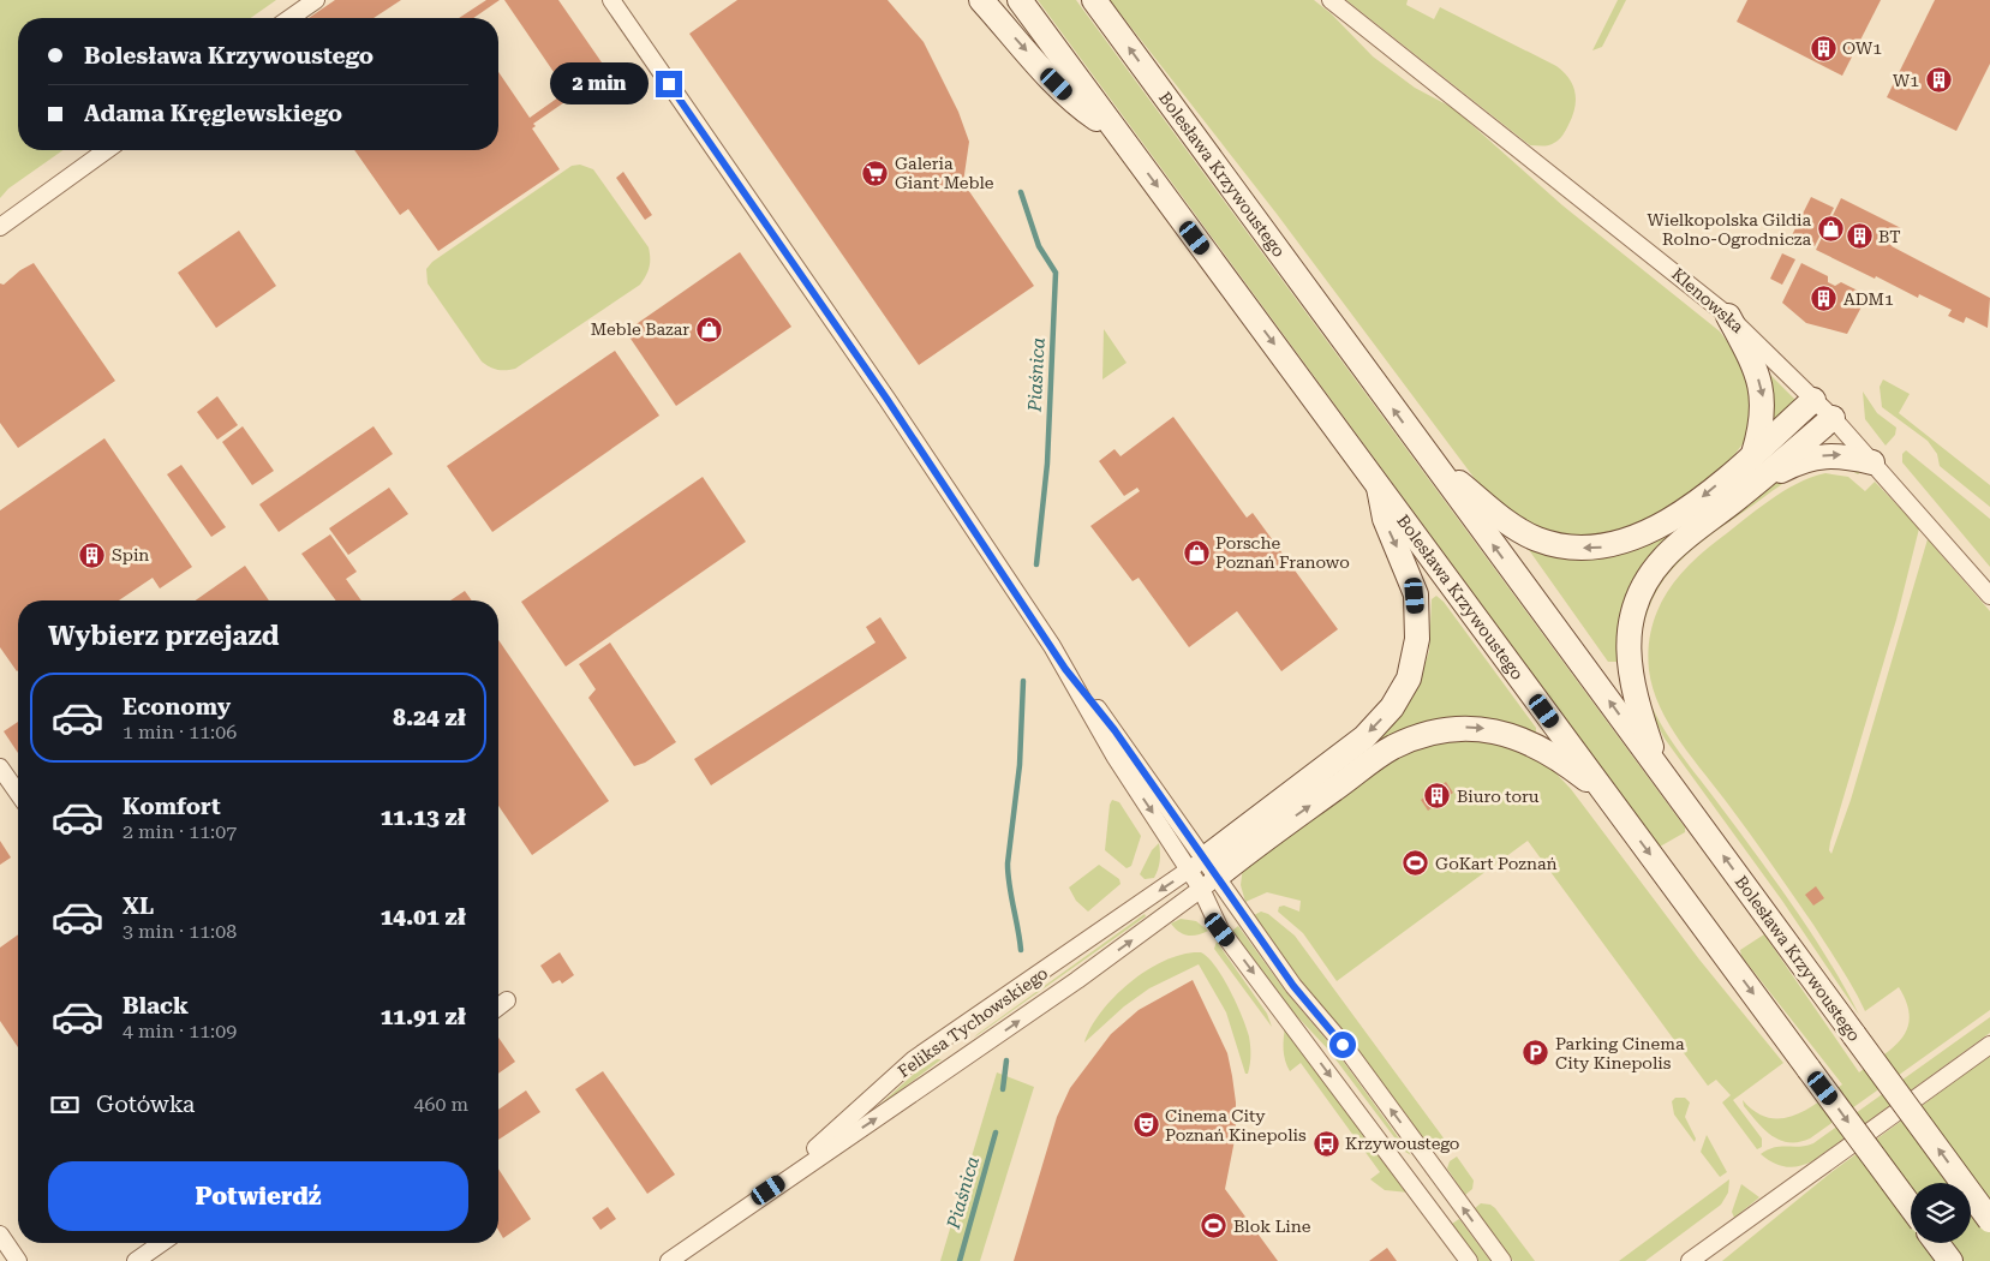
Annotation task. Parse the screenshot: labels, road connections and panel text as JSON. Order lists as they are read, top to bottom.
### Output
{
  "streets": {
    "main road": ["Bolesława Krzywoustego"],
    "street": ["Klenowska", "Feliksa Tychowskiego"]
  },
  "water": ["Piaśnica"],
  "places": {
    "building": [
      "OW1",
      "W1",
      "BT",
      "ADM1",
      "Spin",
      "Biuro toru"
    ],
    "supermarket": ["Galeria Giant Meble"],
    "shop": ["Wielkopolska Gildia Rolno-Ogrodnicza", "Meble Bazar", "Porsche Poznań Franowo"],
    "sports": ["GoKart Poznań", "Blok Line"],
    "parking": ["Parking Cinema City Kinepolis"],
    "theatre": ["Cinema City Poznań Kinepolis"],
    "bus stop": ["Krzywoustego"]
  },
  "page": {
    "banner": ["Bolesława Krzywoustego", "Adama Kręglewskiego"],
    "bubble": "2 min",
    "heading": "Wybierz przejazd",
    "list": [
      {
        "name": "Economy",
        "note": "1 min · 11:06",
        "value": "8.24 zł"
      },
      {
        "name": "Komfort",
        "note": "2 min · 11:07",
        "value": "11.13 zł"
      },
      {
        "name": "XL",
        "note": "3 min · 11:08",
        "value": "14.01 zł"
      },
      {
        "name": "Black",
        "note": "4 min · 11:09",
        "value": "11.91 zł"
      }
    ],
    "pay": ["Gotówka", "460 m"],
    "buttons": "Potwierdź"
  }
}
